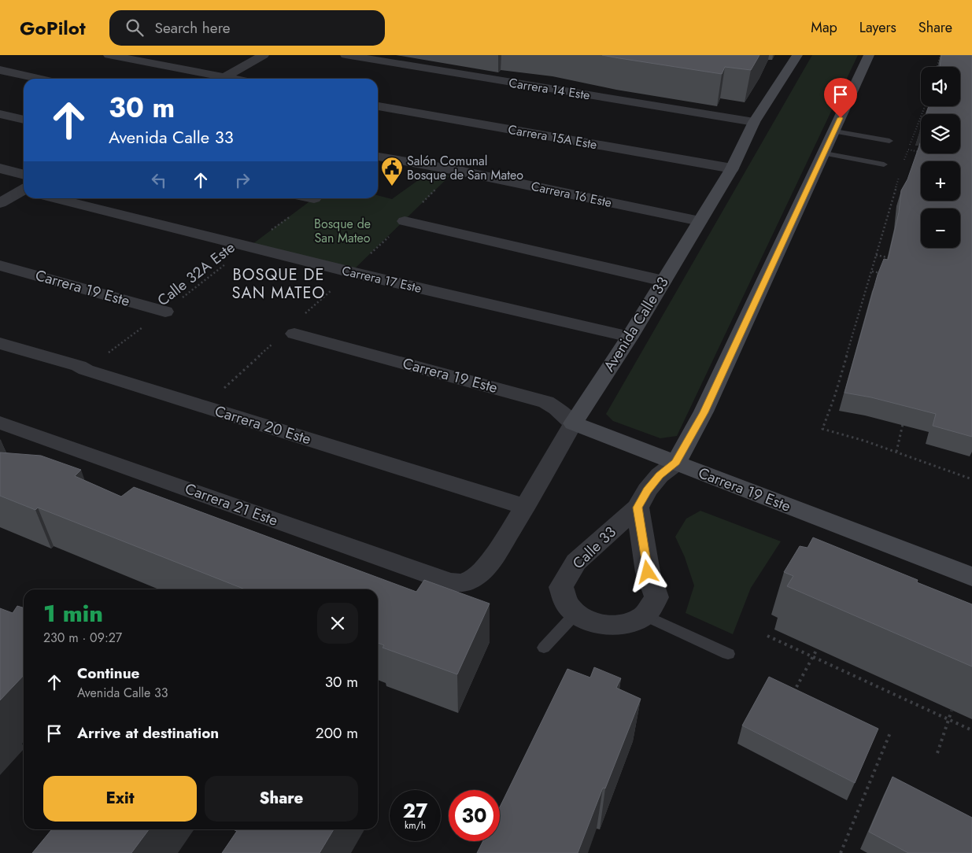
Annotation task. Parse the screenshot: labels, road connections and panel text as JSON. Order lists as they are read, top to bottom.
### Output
{
  "streets": {
    "street": [
      "Carrera 14 Este",
      "Carrera 15A Este",
      "Carrera 16 Este",
      "Carrera 17 Este",
      "Carrera 19 Este",
      "Avenida Calle 33",
      "Carrera 20 Este",
      "Carrera 21 Este",
      "Calle 33"
    ],
    "path": ["Calle 32A Este"]
  },
  "crossings": [
    ["Carrera 14 Este", "Avenida Calle 33"],
    ["Carrera 15A Este", "Avenida Calle 33"],
    ["Carrera 16 Este", "Avenida Calle 33"],
    ["Calle 32A Este", "Carrera 17 Este"],
    ["Calle 32A Este", "Carrera 19 Este"],
    ["Calle 32A Este", "Carrera 20 Este"],
    ["Carrera 17 Este", "Avenida Calle 33"],
    ["Carrera 19 Este", "Avenida Calle 33"],
    ["Carrera 19 Este", "Calle 33"],
    ["Avenida Calle 33", "Carrera 20 Este"],
    ["Avenida Calle 33", "Carrera 21 Este"]
  ],
  "districts": ["BOSQUE DE SAN MATEO"],
  "parks": ["Bosque de San Mateo"],
  "places": {
    "public building": ["Salón Comunal Bosque de San Mateo"]
  },
  "page": {
    "header": "GoPilot",
    "search": "Search here",
    "nav": ["Map", "Layers", "Share"],
    "map_buttons": ["+", "−"],
    "turn": ["30 m", "Avenida Calle 33"],
    "heading": ["1 min", "230 m · 09:27"],
    "list": [
      {
        "name": "Continue",
        "note": "Avenida Calle 33",
        "value": "30 m"
      },
      {
        "name": "Arrive at destination",
        "value": "200 m"
      }
    ],
    "buttons": ["Exit", "Share"],
    "speed": "27 km/h",
    "limit": "30"
  }
}
